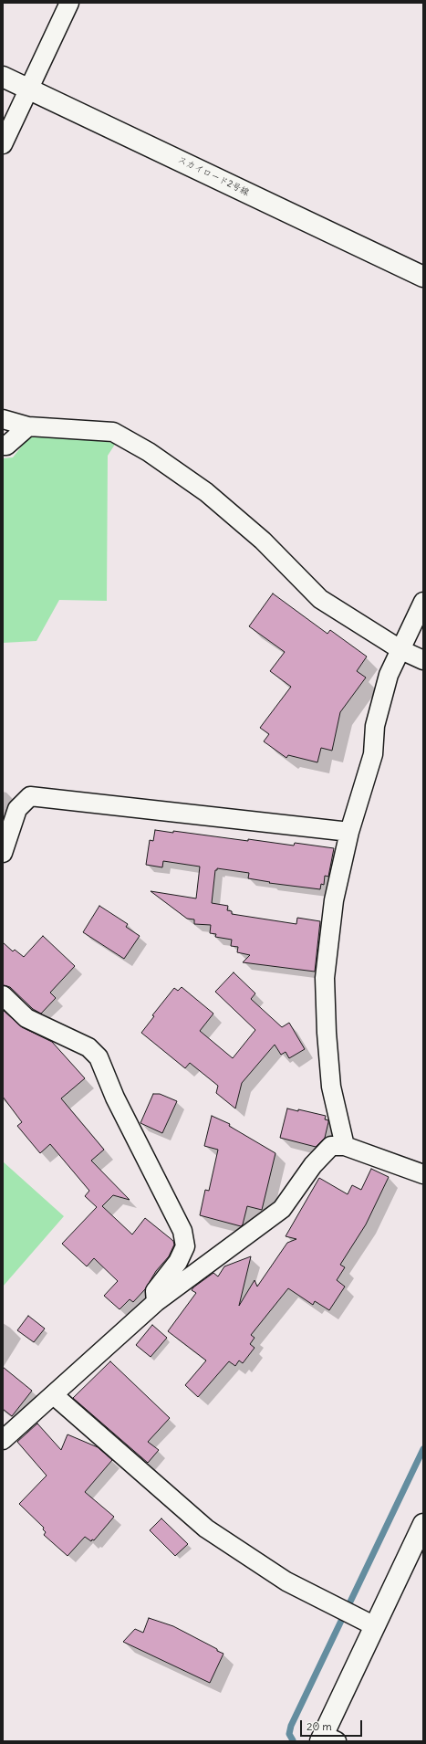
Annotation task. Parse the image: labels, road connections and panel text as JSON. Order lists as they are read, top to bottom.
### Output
{
  "streets": {
    "street": ["スカイロード2号線"]
  },
  "scale_bar": "20 m"
}
